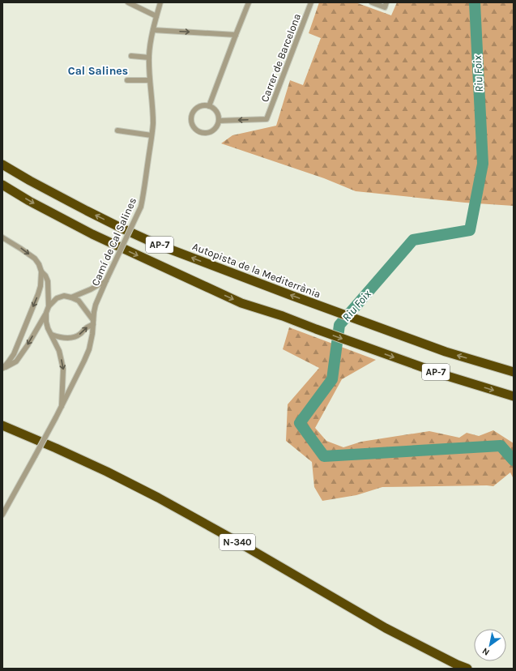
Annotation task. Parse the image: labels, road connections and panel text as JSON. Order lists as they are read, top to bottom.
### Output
{
  "streets": {
    "highway": ["AP-7", "Autopista de la Mediterrània", "N-340"],
    "street": ["Carrer de Barcelona", "Camí de Cal Salines"]
  },
  "one_way": ["Carrer de Barcelona"],
  "districts": ["Cal Salines"],
  "water": ["Riu Foix"],
  "north": "bottom left"
}
